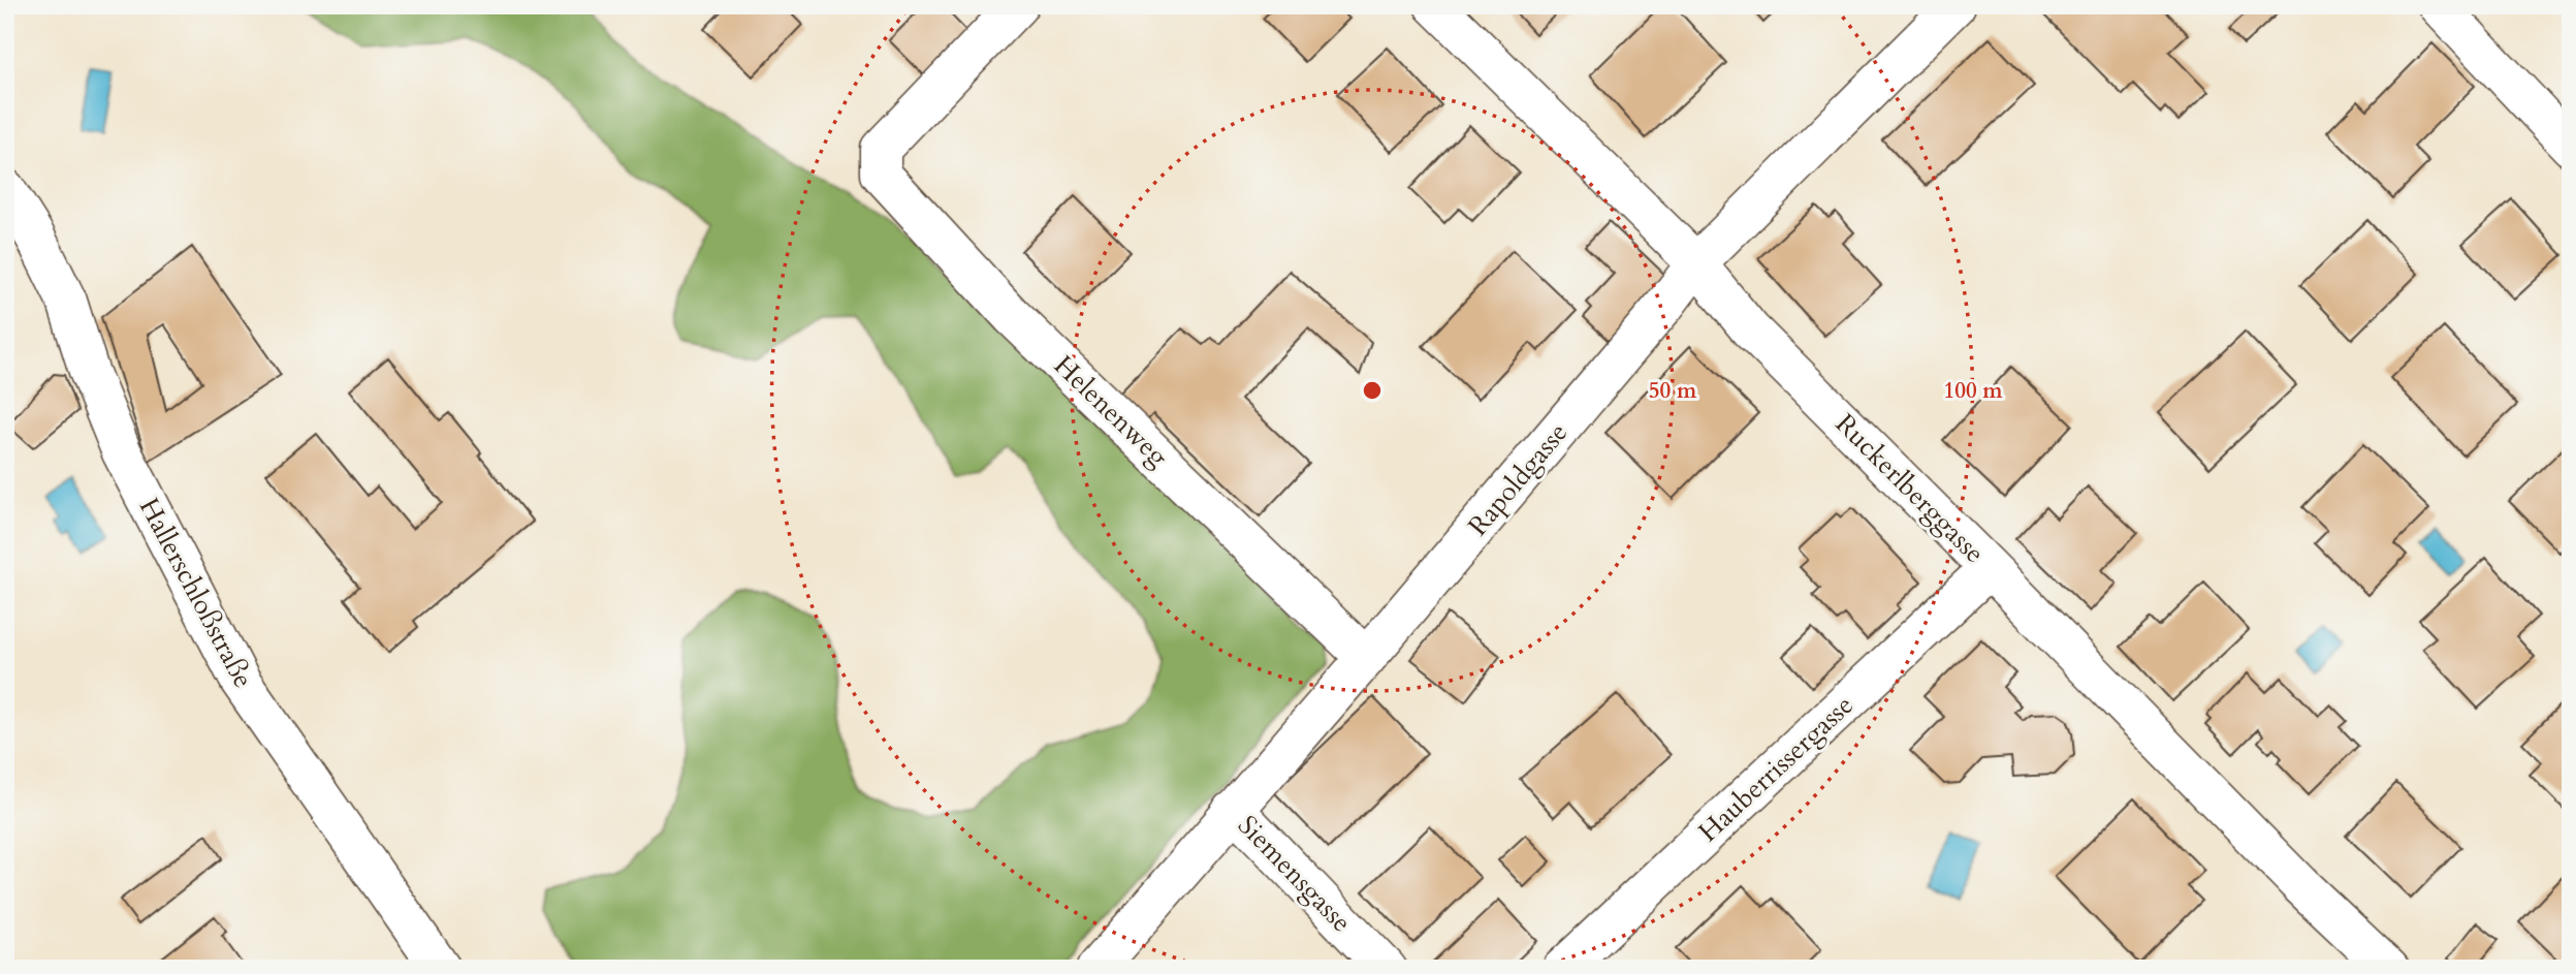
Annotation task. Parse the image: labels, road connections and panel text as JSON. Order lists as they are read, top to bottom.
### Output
{
  "streets": {
    "street": [
      "Helenenweg",
      "Rapoldgasse",
      "Ruckerlberggasse",
      "Hallerschloßstraße",
      "Hauberrissergasse",
      "Siemensgasse"
    ]
  },
  "crossings": [
    ["Helenenweg", "Rapoldgasse"],
    ["Rapoldgasse", "Ruckerlberggasse"],
    ["Rapoldgasse", "Siemensgasse"],
    ["Ruckerlberggasse", "Hauberrissergasse"]
  ],
  "rings": ["50 m", "100 m"]
}
